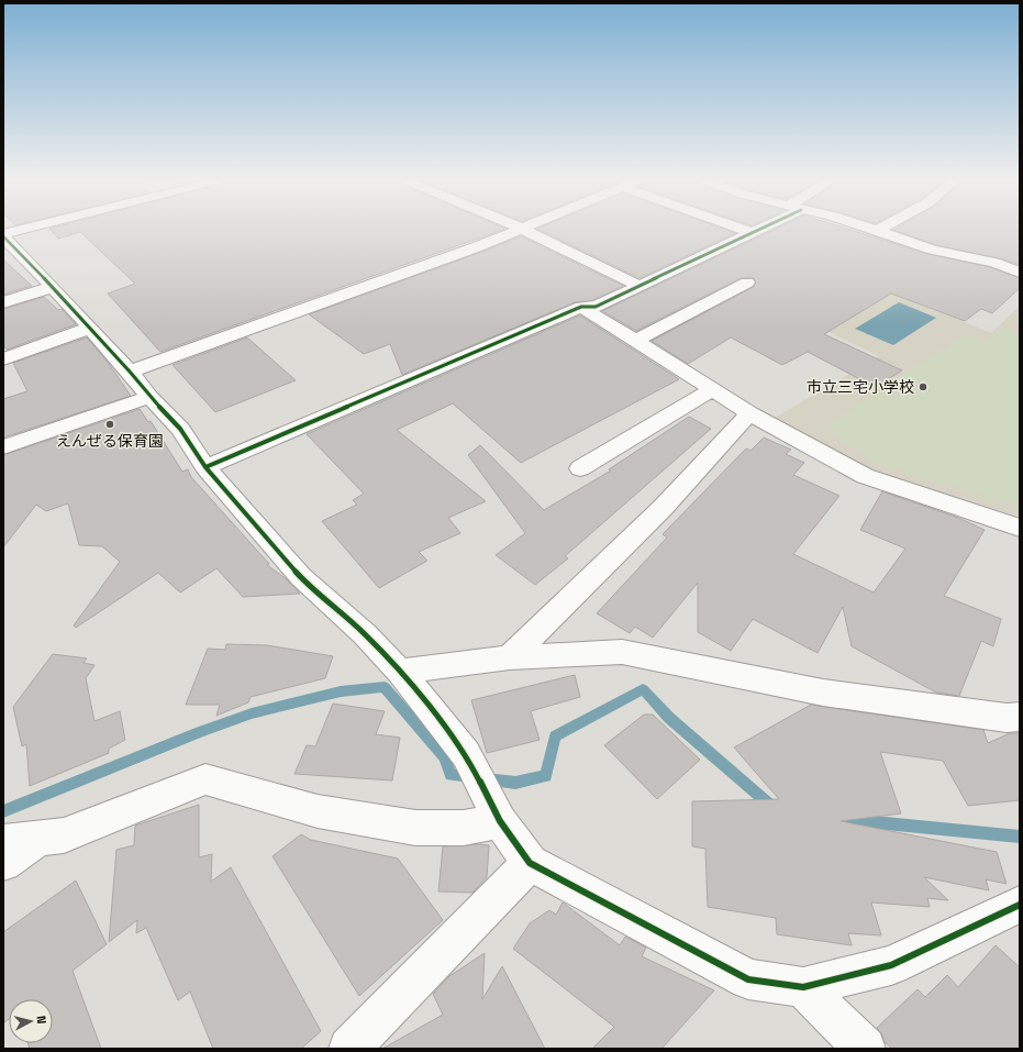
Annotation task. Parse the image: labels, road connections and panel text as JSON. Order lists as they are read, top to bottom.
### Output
{
  "places": ["市立三宅小学校", "えんぜる保育園"],
  "north": "right"
}
